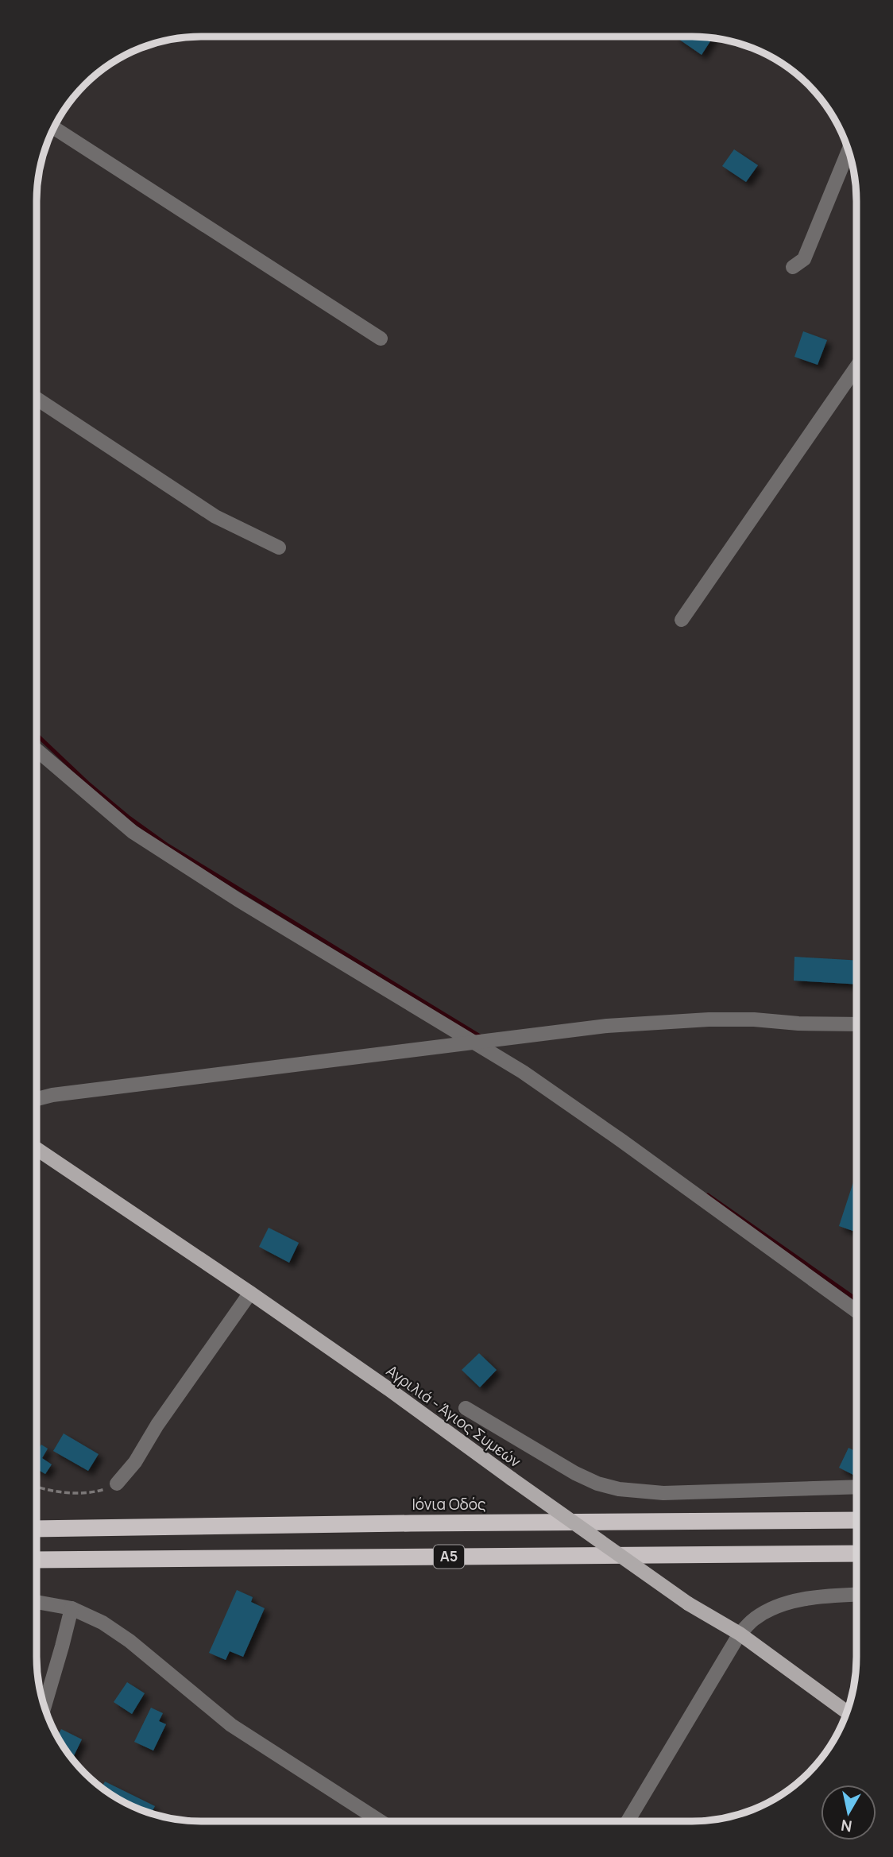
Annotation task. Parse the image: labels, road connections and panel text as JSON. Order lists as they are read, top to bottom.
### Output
{
  "streets": {
    "highway": ["Ιόνια Οδός", "Α5"],
    "main road": ["Αγριλιά - Άγιος Συμεών"]
  },
  "north": "bottom"
}
